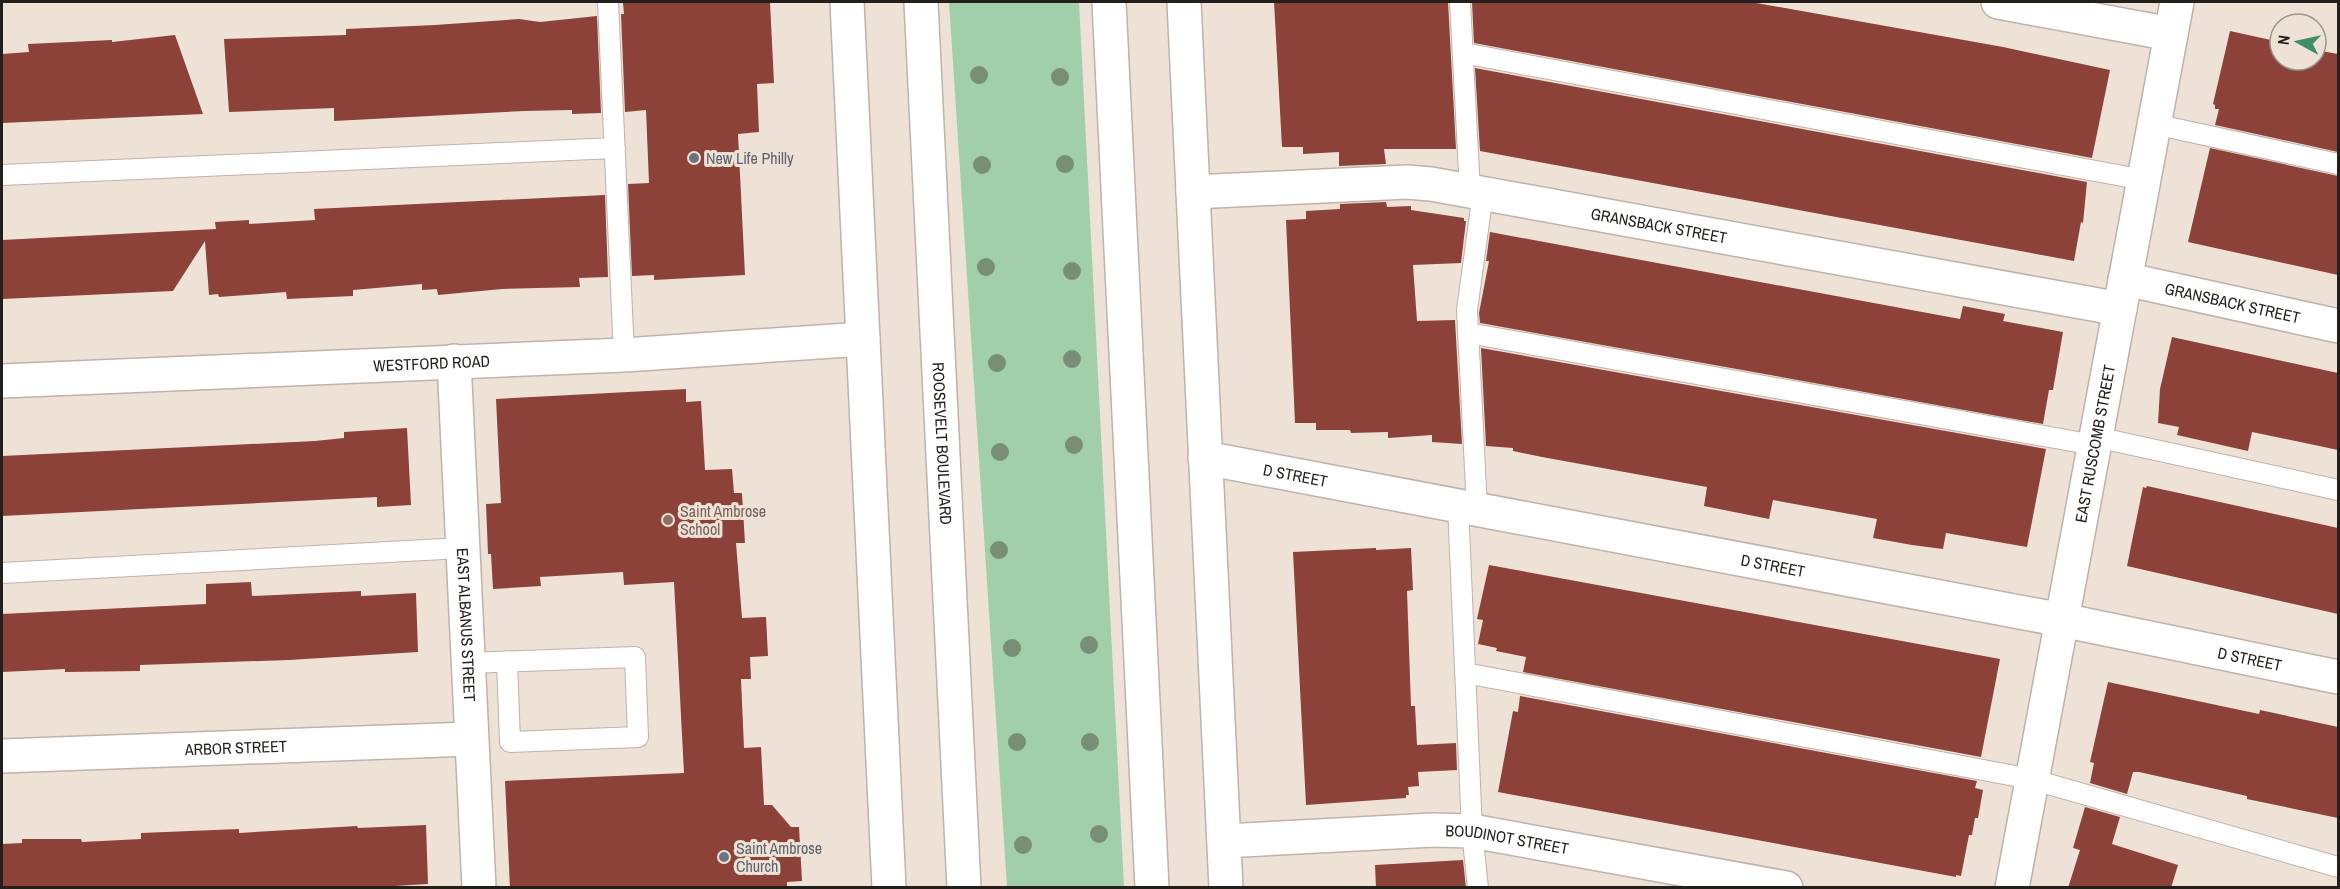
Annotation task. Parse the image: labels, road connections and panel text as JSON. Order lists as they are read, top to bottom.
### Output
{
  "streets": {
    "main road": [
      "GRANSBACK STREET",
      "WESTFORD ROAD",
      "EAST RUSCOMB STREET",
      "ROOSEVELT BOULEVARD",
      "D STREET",
      "EAST ALBANUS STREET",
      "ARBOR STREET",
      "BOUDINOT STREET"
    ]
  },
  "crossings": [
    ["GRANSBACK STREET", "EAST RUSCOMB STREET"],
    ["WESTFORD ROAD", "EAST ALBANUS STREET"],
    ["EAST RUSCOMB STREET", "D STREET"],
    ["EAST ALBANUS STREET", "ARBOR STREET"]
  ],
  "places": ["New Life Philly", "Saint Ambrose School", "Saint Ambrose Church"],
  "north": "left"
}
